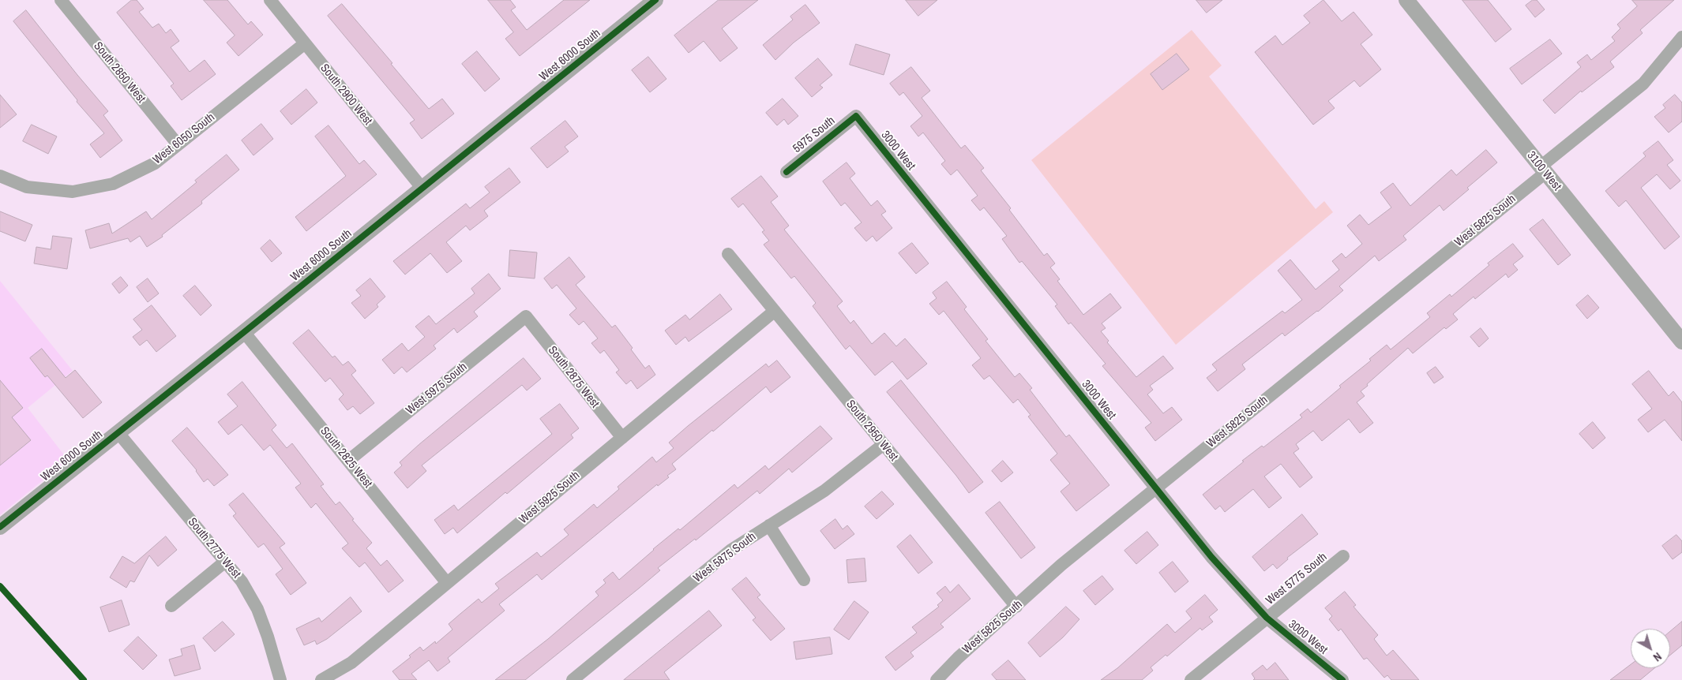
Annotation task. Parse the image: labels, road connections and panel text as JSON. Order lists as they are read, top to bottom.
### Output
{
  "streets": {
    "street": [
      "West 6000 South",
      "South 2850 West",
      "South 2900 West",
      "5975 South",
      "West 6050 South",
      "3000 West",
      "3100 West",
      "West 5825 South",
      "South 2875 West",
      "West 5975 South",
      "South 2950 West",
      "South 2825 West",
      "West 5925 South",
      "South 2775 West",
      "West 5875 South",
      "West 5775 South"
    ]
  },
  "crossings": [
    ["West 6000 South", "South 2900 West"],
    ["West 6000 South", "South 2825 West"],
    ["West 6000 South", "South 2775 West"],
    ["South 2850 West", "West 6050 South"],
    ["South 2900 West", "West 6050 South"],
    ["5975 South", "3000 West"],
    ["3000 West", "West 5825 South"],
    ["3000 West", "West 5775 South"],
    ["3100 West", "West 5825 South"],
    ["West 5825 South", "South 2950 West"],
    ["South 2875 West", "West 5975 South"],
    ["South 2875 West", "West 5925 South"],
    ["West 5975 South", "South 2825 West"],
    ["South 2950 West", "West 5925 South"],
    ["South 2950 West", "West 5875 South"],
    ["South 2825 West", "West 5925 South"]
  ],
  "north": "bottom right"
}
